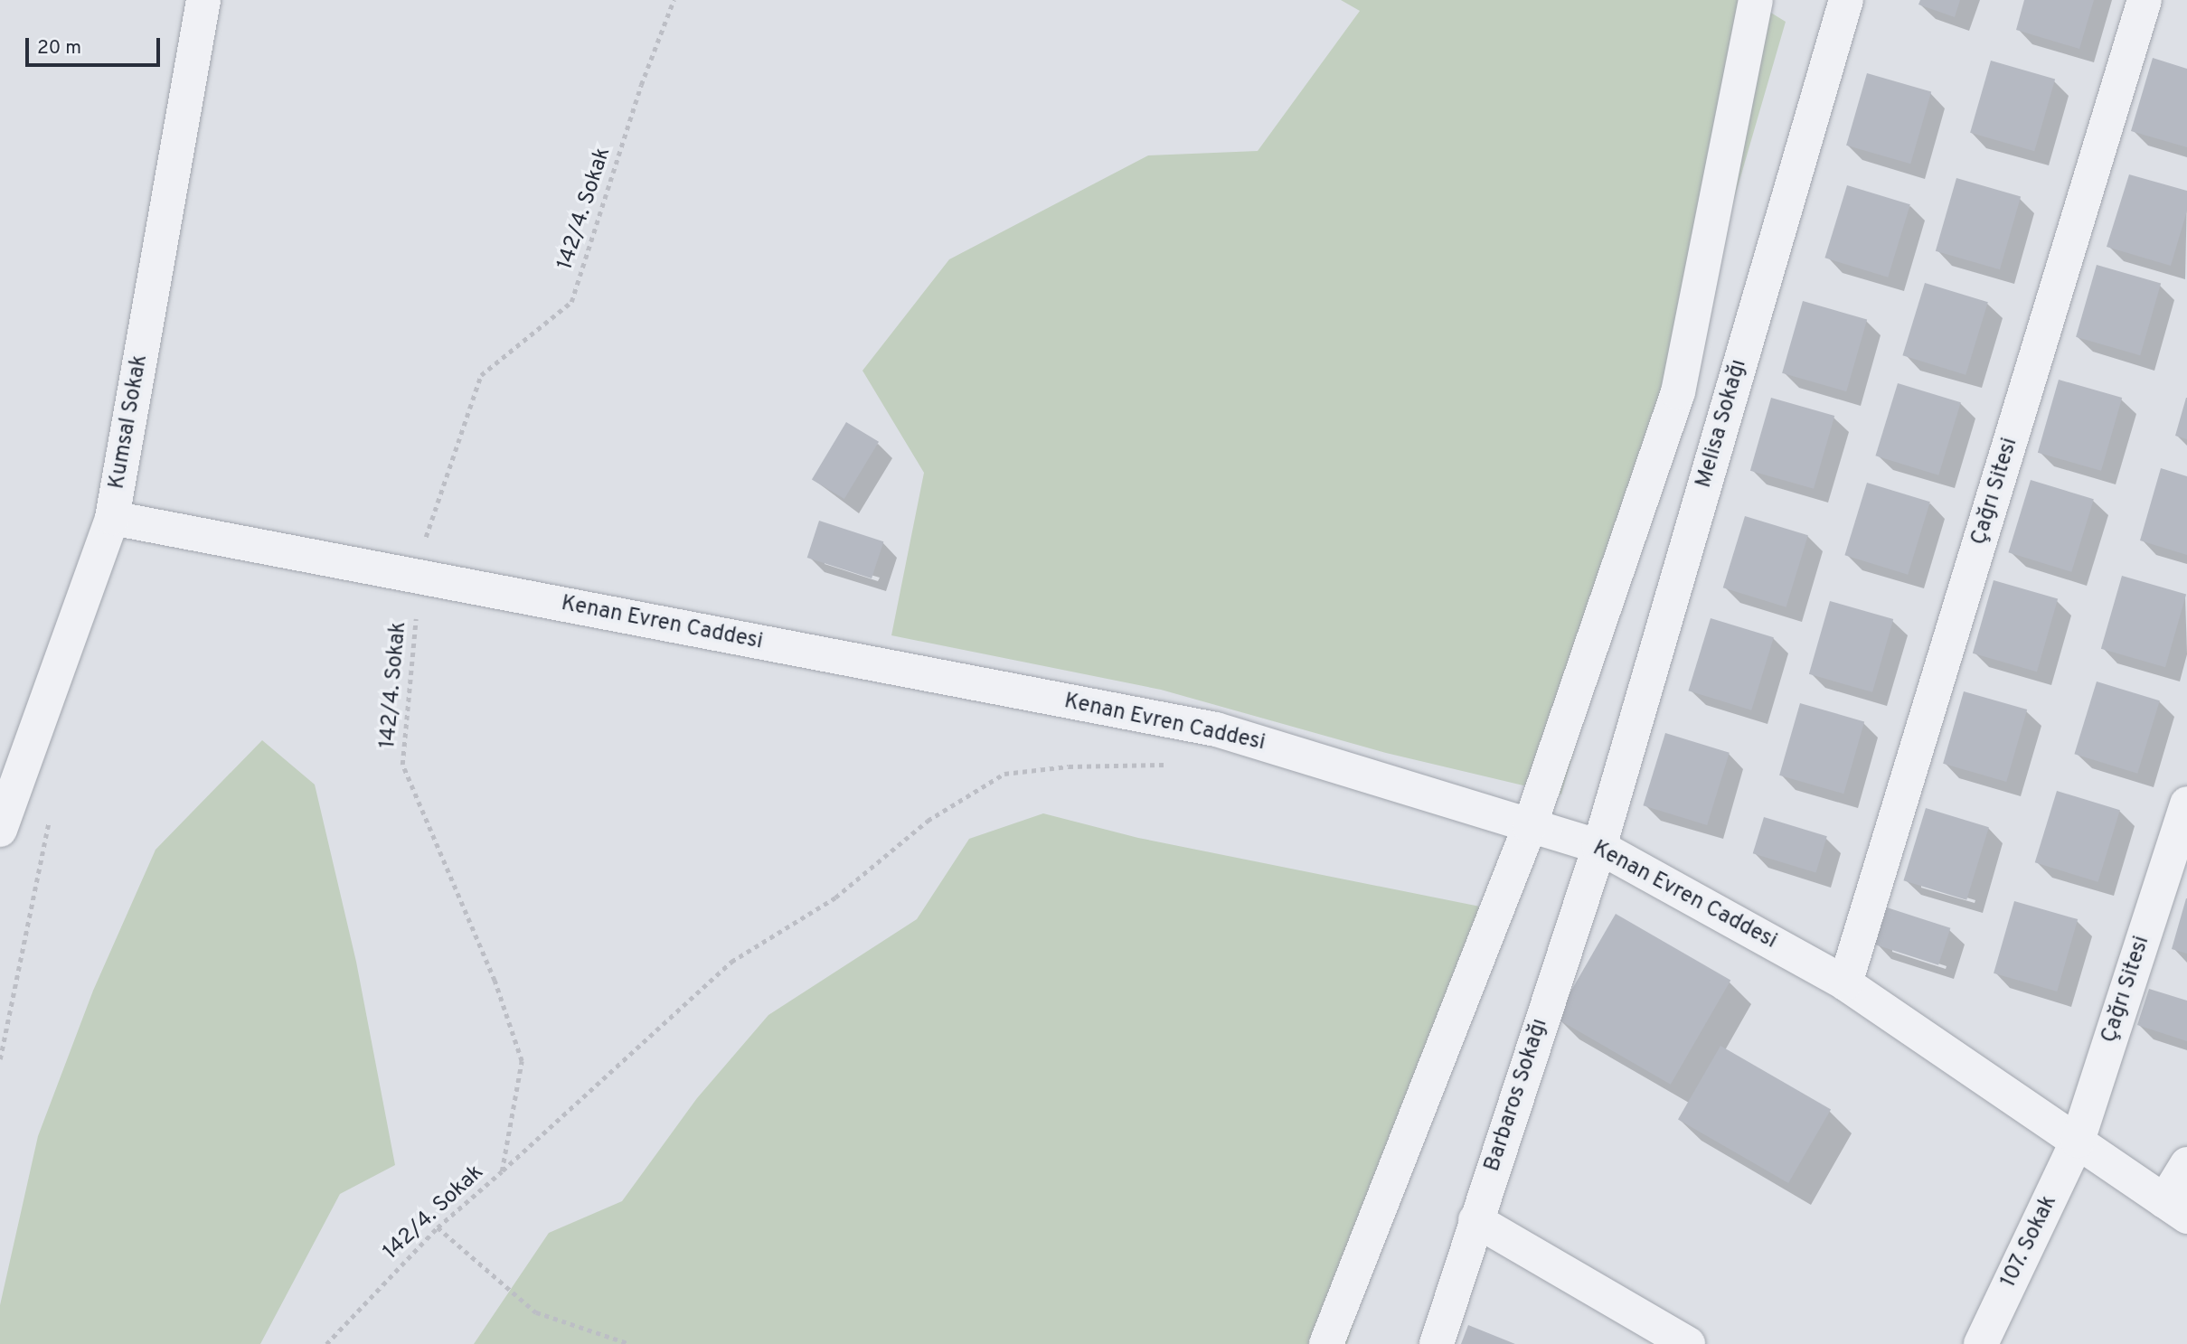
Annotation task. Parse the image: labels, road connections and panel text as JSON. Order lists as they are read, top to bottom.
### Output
{
  "streets": {
    "street": [
      "Kumsal Sokak",
      "Melisa Sokağı",
      "Çağrı Sitesi",
      "Kenan Evren Caddesi",
      "Barbaros Sokağı",
      "107. Sokak"
    ],
    "path": ["142/4. Sokak"]
  },
  "crossings": [
    ["142/4. Sokak", "Kenan Evren Caddesi"],
    ["Kumsal Sokak", "Kenan Evren Caddesi"],
    ["Melisa Sokağı", "Kenan Evren Caddesi"],
    ["Melisa Sokağı", "Barbaros Sokağı"],
    ["Çağrı Sitesi", "Kenan Evren Caddesi"],
    ["Çağrı Sitesi", "107. Sokak"],
    ["Kenan Evren Caddesi", "Barbaros Sokağı"],
    ["Kenan Evren Caddesi", "107. Sokak"]
  ],
  "scale_bar": "20 m"
}
